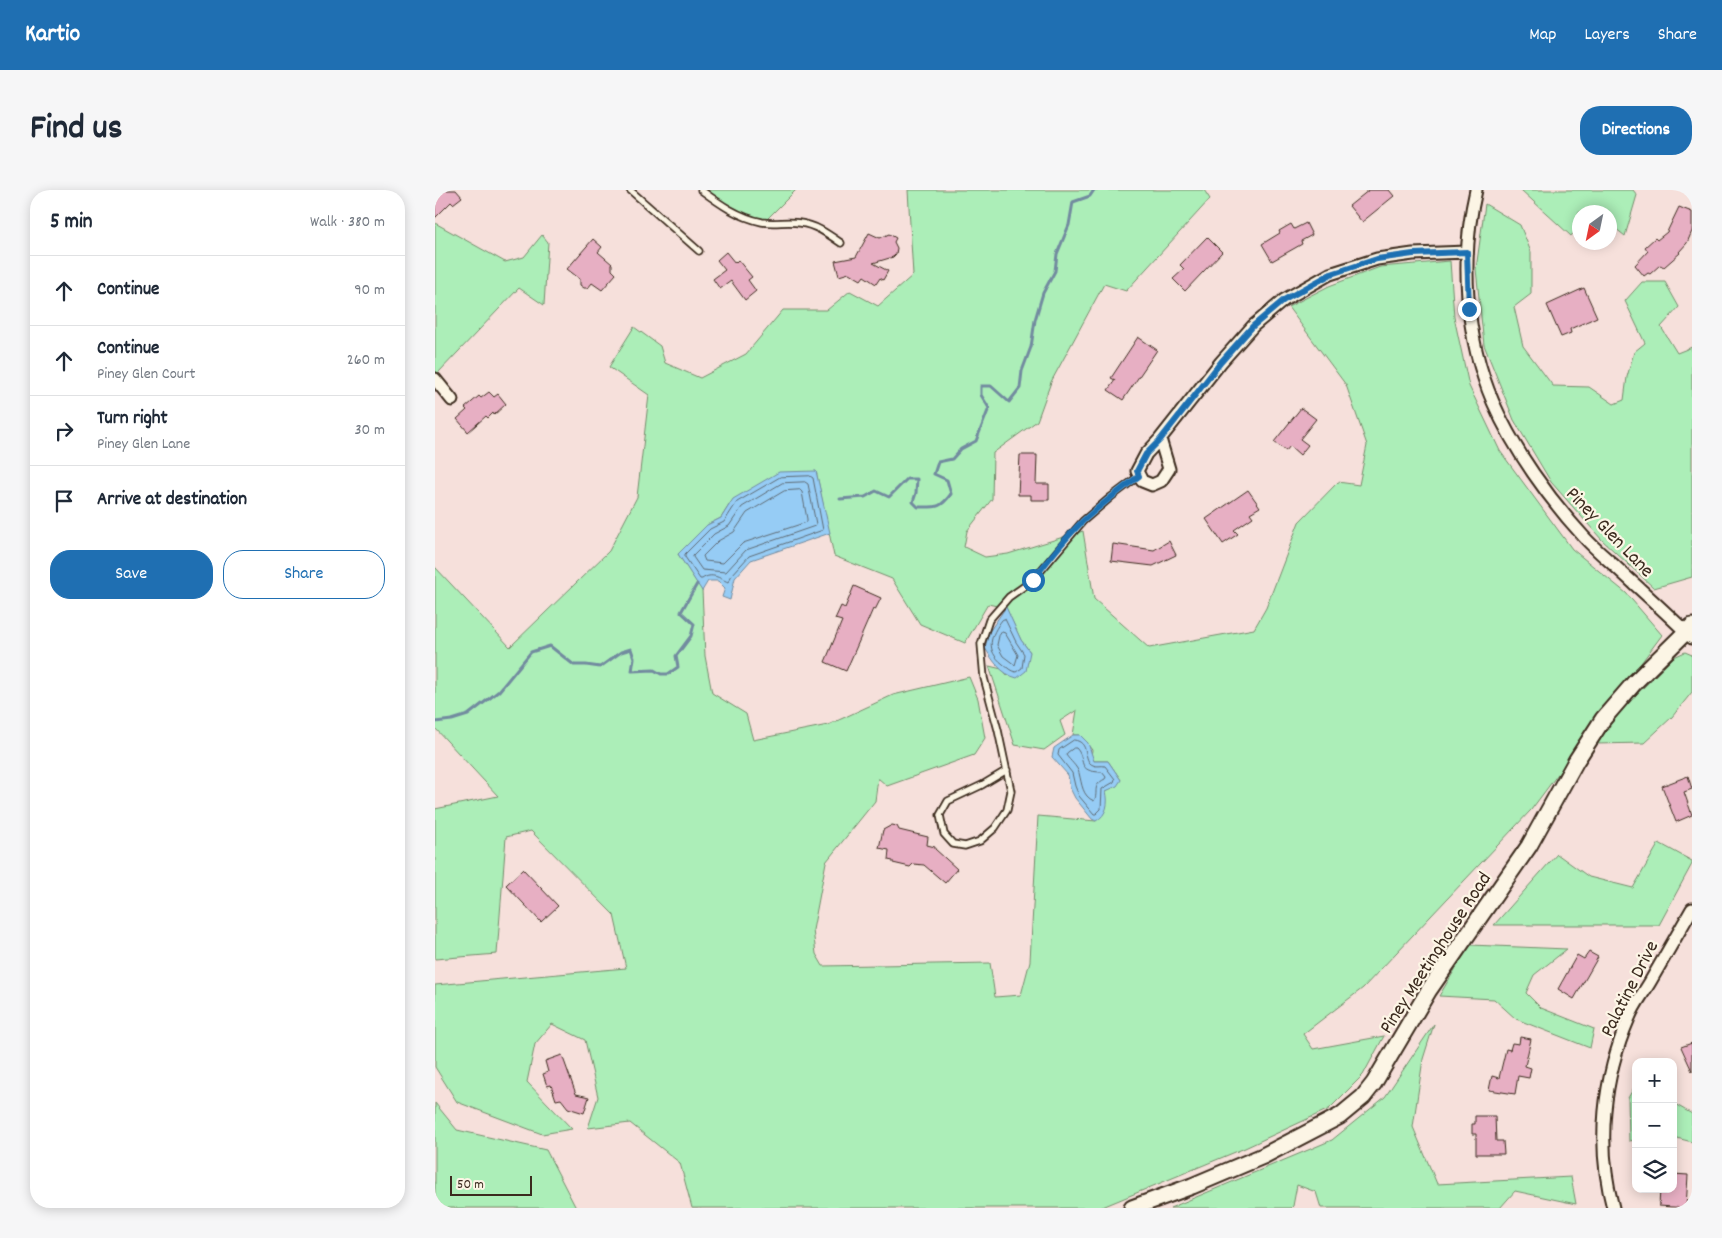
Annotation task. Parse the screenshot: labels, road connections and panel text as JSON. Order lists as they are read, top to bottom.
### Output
{
  "streets": {
    "main road": ["Piney Meetinghouse Road"],
    "street": ["Piney Glen Lane", "Palatine Drive"]
  },
  "crossings": [
    ["Piney Glen Lane", "Piney Meetinghouse Road"]
  ],
  "scale_bar": "50 m",
  "north": "bottom left",
  "page": {
    "header": "Kartio",
    "nav": ["Map", "Layers", "Share"],
    "title": "Find us",
    "buttons": [
      "Directions",
      ["Save", "Share"]
    ],
    "heading": ["5 min", "Walk · 380 m"],
    "list": [
      ["Continue", "90 m"],
      ["Continue", "Piney Glen Court", "260 m"],
      ["Turn right", "Piney Glen Lane", "30 m"],
      "Arrive at destination"
    ],
    "map_buttons": ["+", "−"],
    "scale": "50 m"
  }
}
